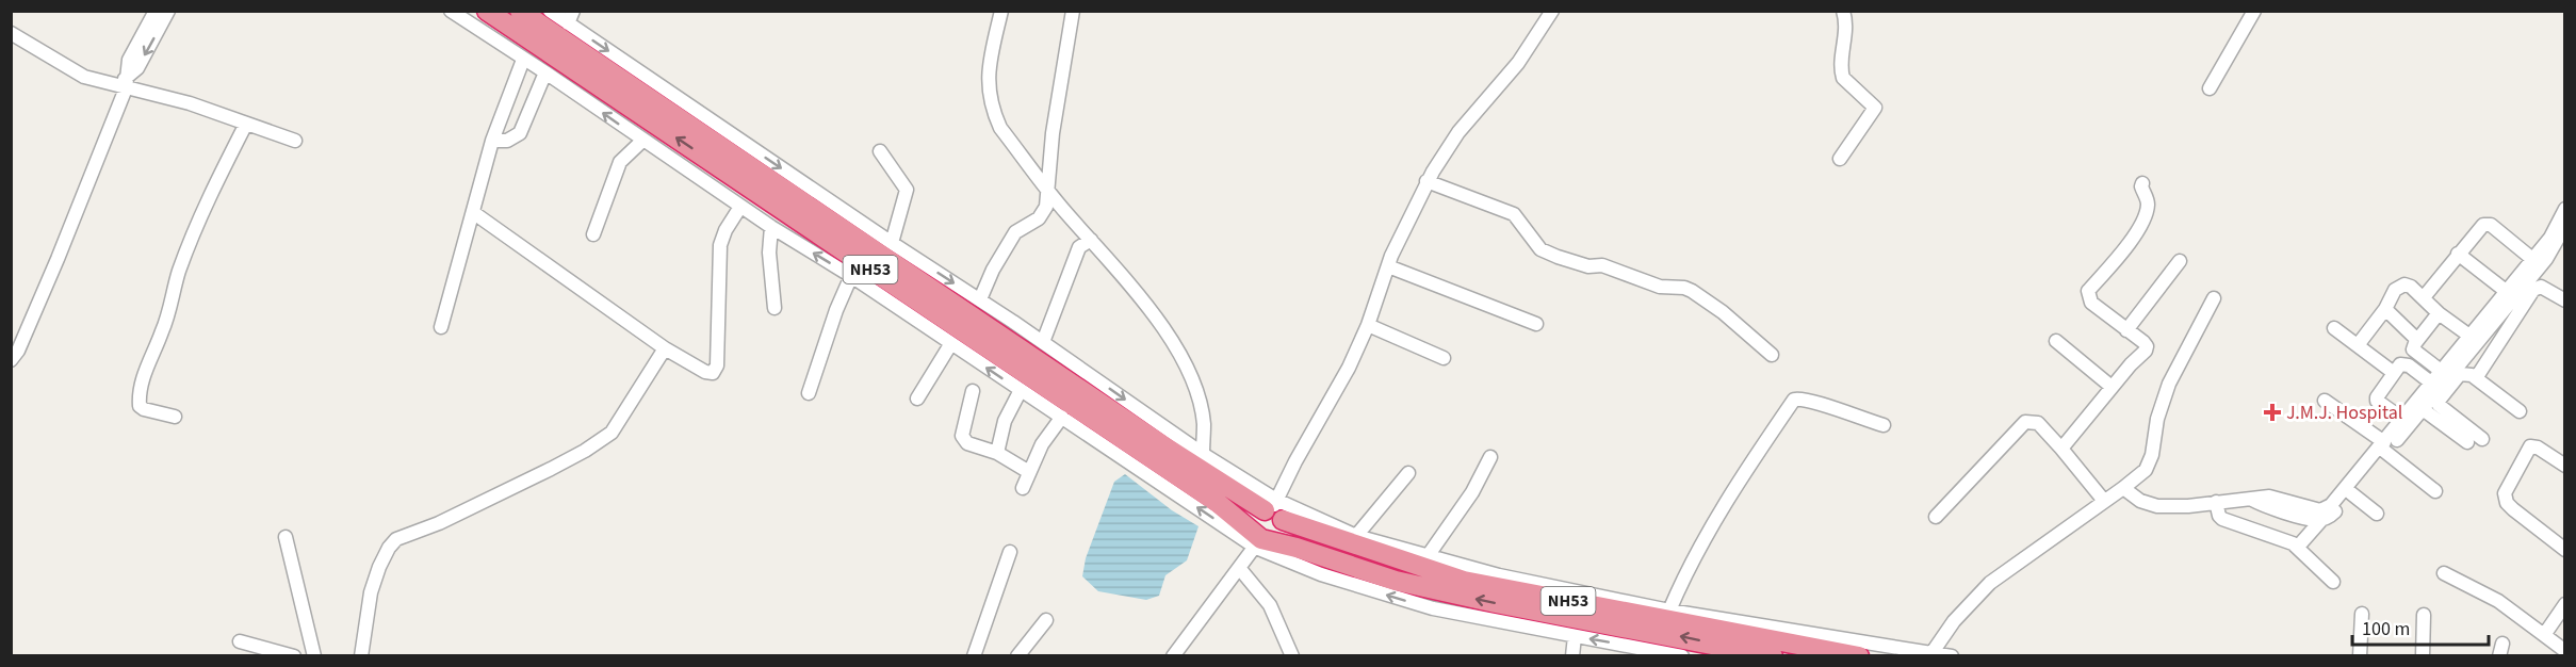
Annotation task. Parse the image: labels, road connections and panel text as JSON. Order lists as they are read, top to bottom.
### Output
{
  "streets": {
    "highway": ["NH53"]
  },
  "places": {
    "health": ["J.M.J. Hospital"]
  },
  "scale_bar": "100 m"
}
